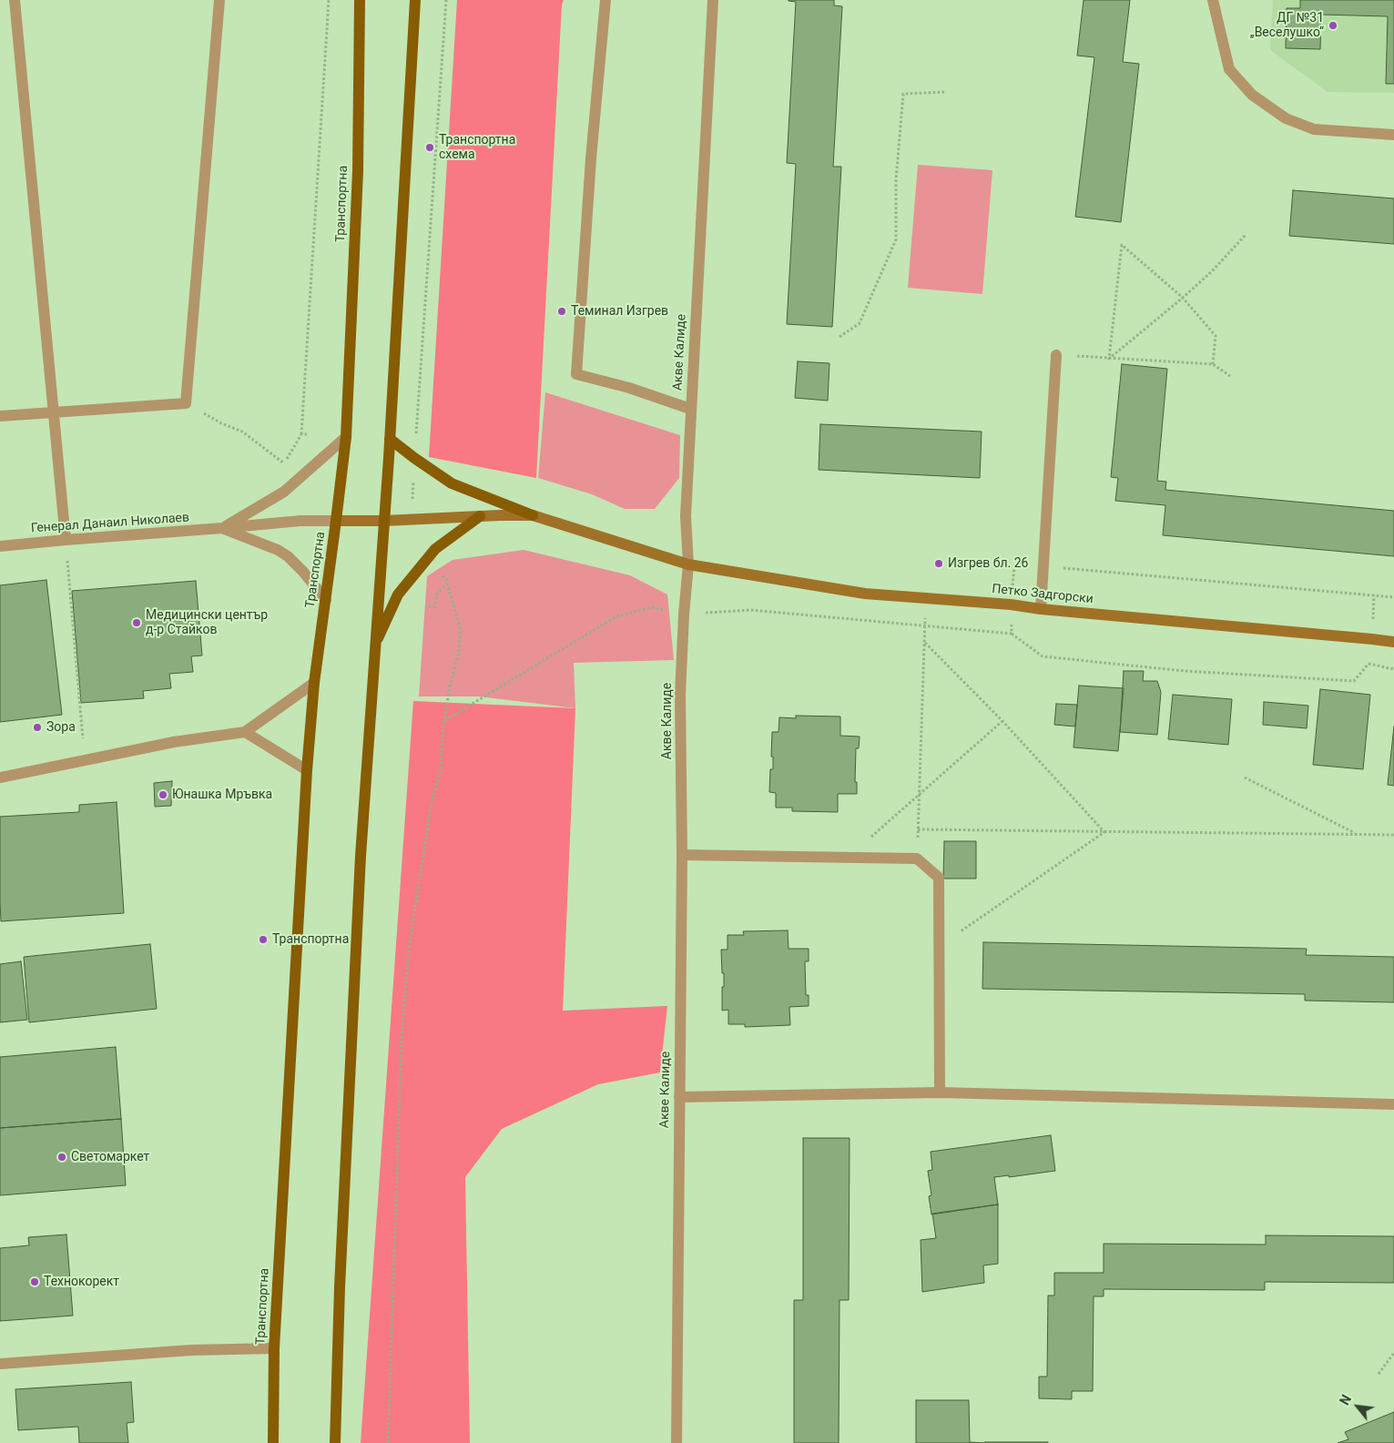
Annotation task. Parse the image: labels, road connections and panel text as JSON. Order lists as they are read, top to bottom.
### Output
{
  "streets": {
    "main road": ["Транспортна"],
    "street": ["Акве Калиде", "Генерал Данаил Николаев", "Петко Задгорски"]
  },
  "crossings": [
    ["Транспортна", "Генерал Данаил Николаев"],
    ["Транспортна", "Петко Задгорски"],
    ["Акве Калиде", "Петко Задгорски"],
    ["Генерал Данаил Николаев", "Петко Задгорски"]
  ],
  "places": [
    "ДГ №31 „Веселушко“",
    "Транспортна схема",
    "Теминал Изгрев",
    "Изгрев бл. 26",
    "Медицински център д-р Стайков",
    "Зора",
    "Юнашка Мръвка",
    "Транспортна",
    "Светомаркет",
    "Технокорект"
  ],
  "north": "top left"
}
